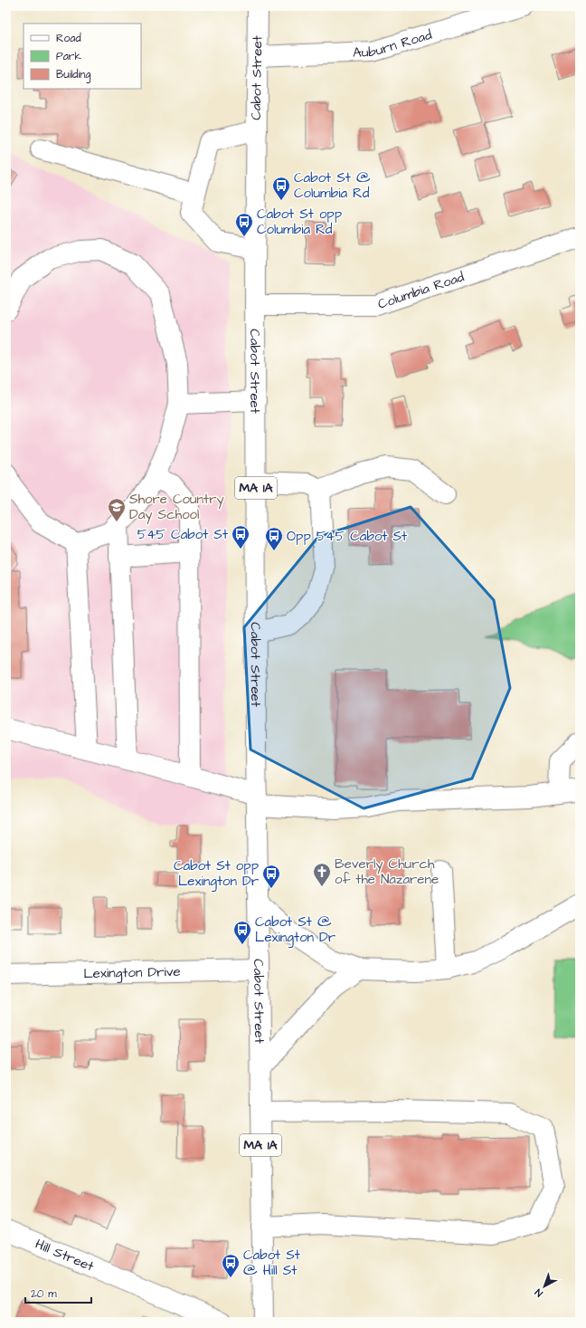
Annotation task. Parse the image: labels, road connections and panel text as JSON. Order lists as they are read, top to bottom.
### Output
{
  "streets": {
    "main road": [
      "Auburn Road",
      "Cabot Street",
      "Columbia Road",
      "MA 1A",
      "Lexington Drive",
      "Hill Street"
    ]
  },
  "crossings": [
    ["Auburn Road", "Cabot Street"],
    ["Cabot Street", "Columbia Road"],
    ["Cabot Street", "Lexington Drive"]
  ],
  "places": {
    "bus stop": [
      "Cabot St @ Columbia Rd",
      "Cabot St opp Columbia Rd",
      "545 Cabot St",
      "Opp 545 Cabot St",
      "Cabot St opp Lexington Dr",
      "Cabot St @ Lexington Dr",
      "Cabot St @ Hill St"
    ],
    "school or university": ["Shore Country Day School"],
    "church": ["Beverly Church of the Nazarene"]
  },
  "legend": ["Road", "Park", "Building"],
  "scale_bar": "20 m",
  "north": "bottom left"
}
